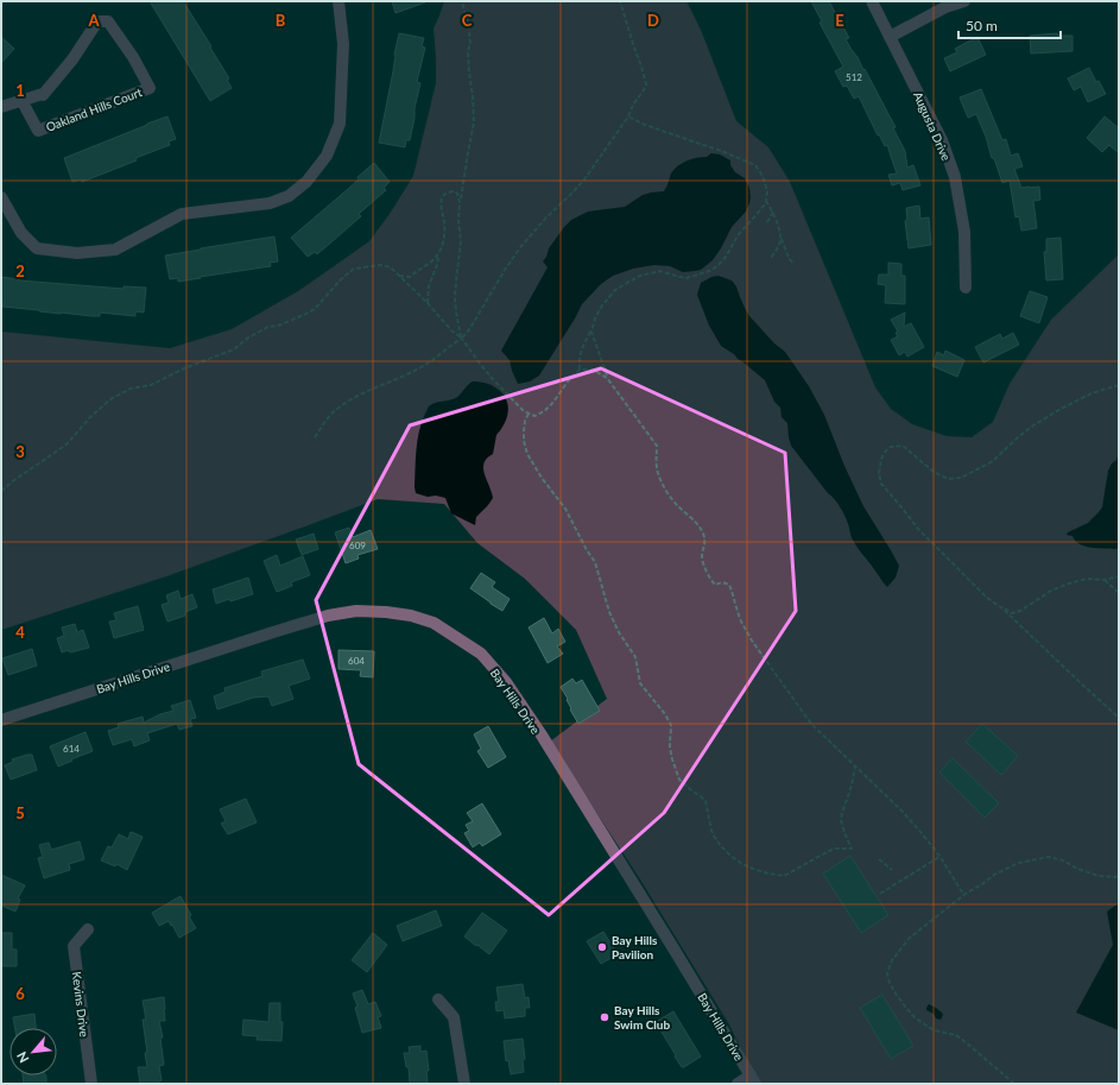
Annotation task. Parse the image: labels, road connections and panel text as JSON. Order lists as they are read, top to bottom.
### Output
{
  "streets": {
    "street": [
      "Oakland Hills Court",
      "Augusta Drive",
      "Bay Hills Drive",
      "Kevins Drive"
    ]
  },
  "places": ["Bay Hills Pavilion", "Bay Hills Swim Club"],
  "house_numbers": [
    "512",
    "609",
    "604",
    "614"
  ],
  "scale_bar": "50 m",
  "north": "bottom left",
  "grid": {
    "columns": [
      "A",
      "B",
      "C",
      "D",
      "E"
    ],
    "rows": [
      "1",
      "2",
      "3",
      "4",
      "5",
      "6"
    ]
  }
}
